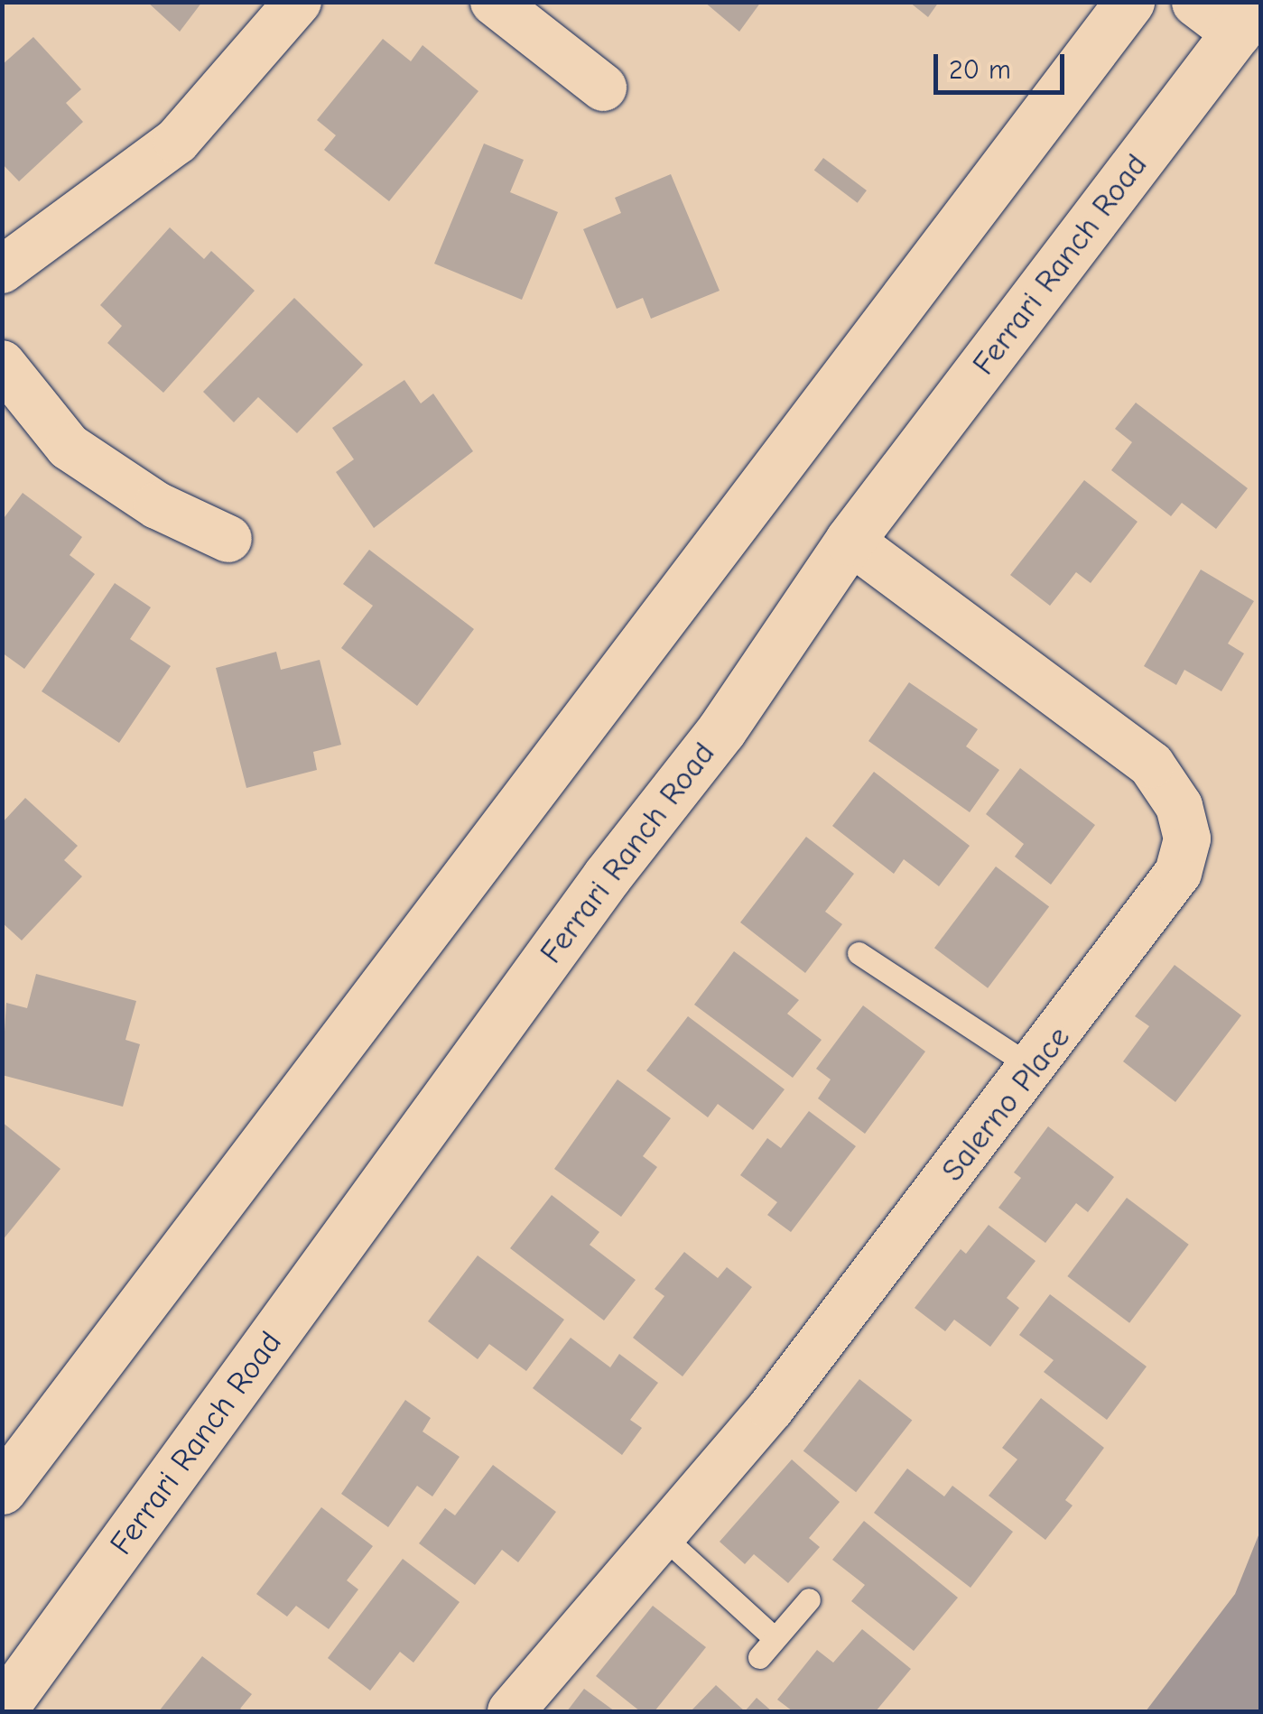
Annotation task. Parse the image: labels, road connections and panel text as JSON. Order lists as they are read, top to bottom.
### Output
{
  "streets": {
    "street": ["Ferrari Ranch Road", "Salerno Place"]
  },
  "crossings": [
    ["Ferrari Ranch Road", "Salerno Place"]
  ],
  "scale_bar": "20 m"
}
